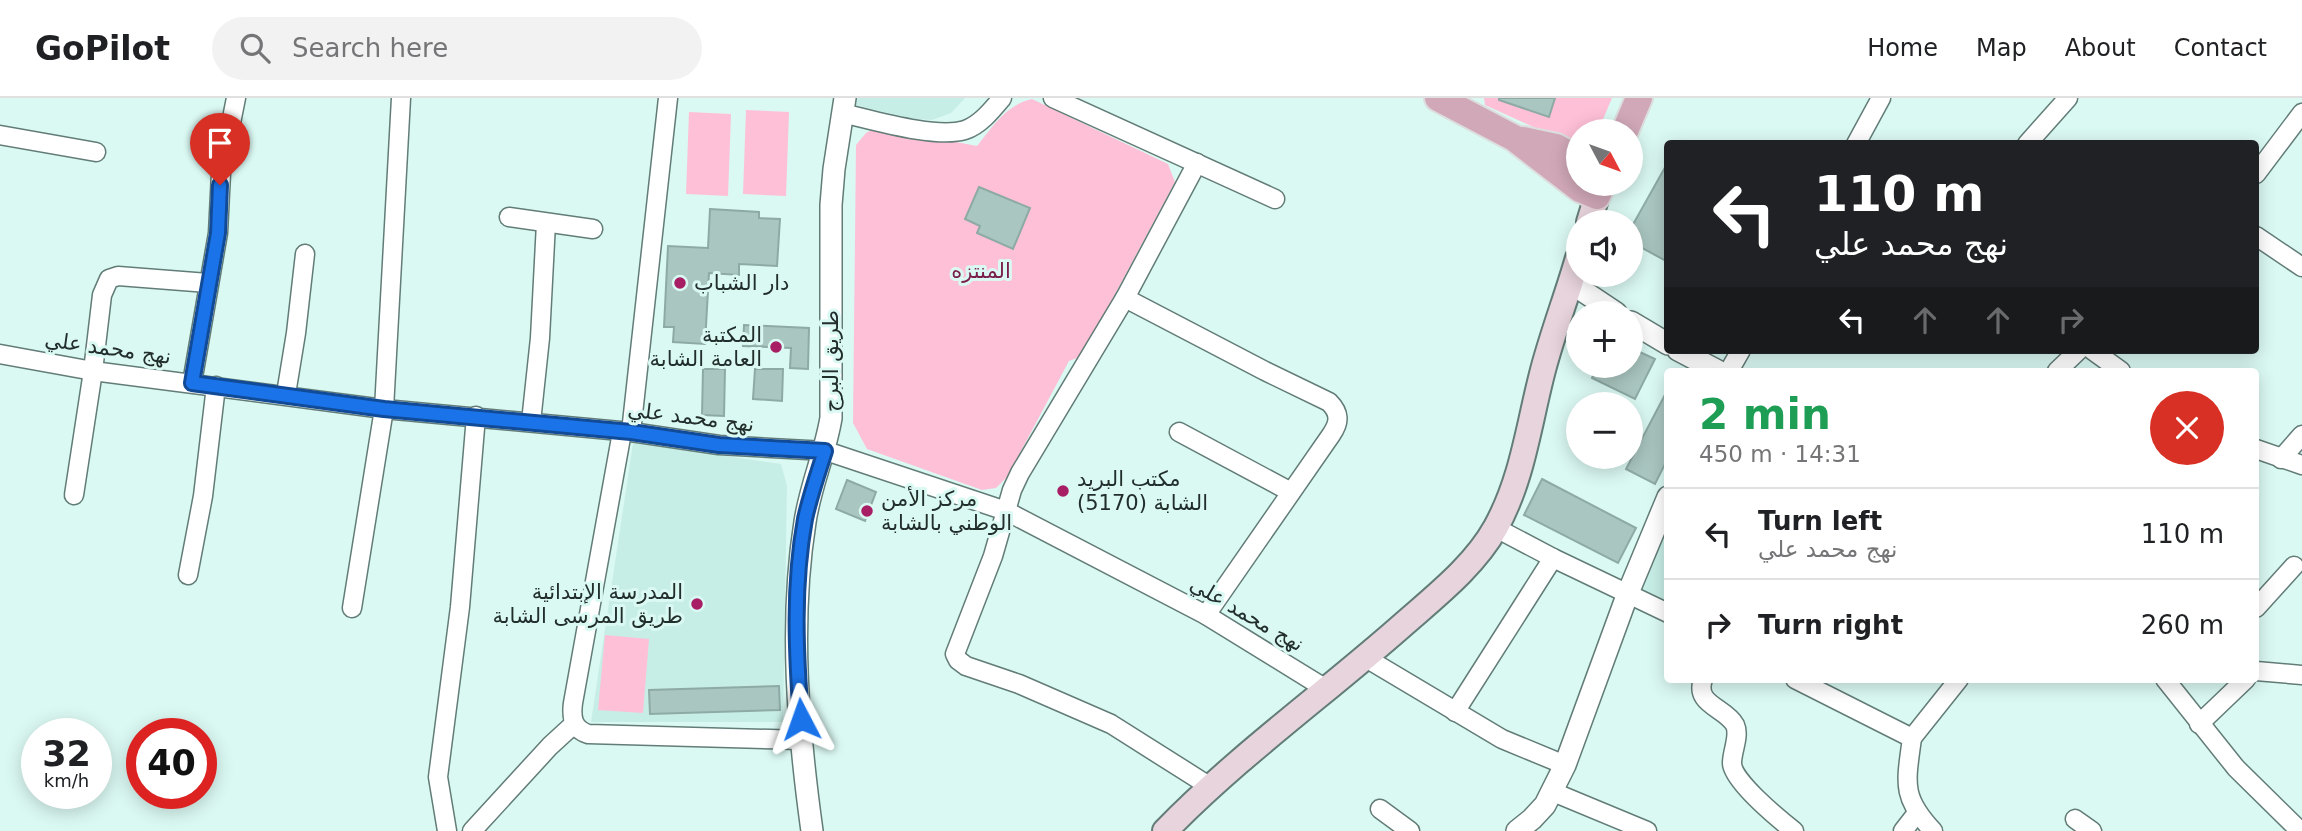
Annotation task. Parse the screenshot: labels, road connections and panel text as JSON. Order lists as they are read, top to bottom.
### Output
{
  "streets": {
    "street": ["نهج محمد علي", "طريق البرج"]
  },
  "crossings": [
    ["نهج محمد علي", "طريق البرج"]
  ],
  "parks": ["المنتزه"],
  "places": [
    "دار الشباب",
    "المكتبة العامة الشابة",
    "مكتب البريد الشابة (5170)",
    "مركز الأمن الوطني بالشابة",
    "المدرسة الإبتدائية طريق المرسى الشابة"
  ],
  "north": "bottom right",
  "page": {
    "header": "GoPilot",
    "search": "Search here",
    "nav": [
      "Home",
      "Map",
      "About",
      "Contact"
    ],
    "map_buttons": ["+", "−"],
    "turn": ["110 m", "نهج محمد علي"],
    "heading": ["2 min", "450 m · 14:31"],
    "list": [
      {
        "name": "Turn left",
        "note": "نهج محمد علي",
        "value": "110 m"
      },
      {
        "name": "Turn right",
        "value": "260 m"
      }
    ],
    "speed": "32 km/h",
    "limit": "40"
  }
}
